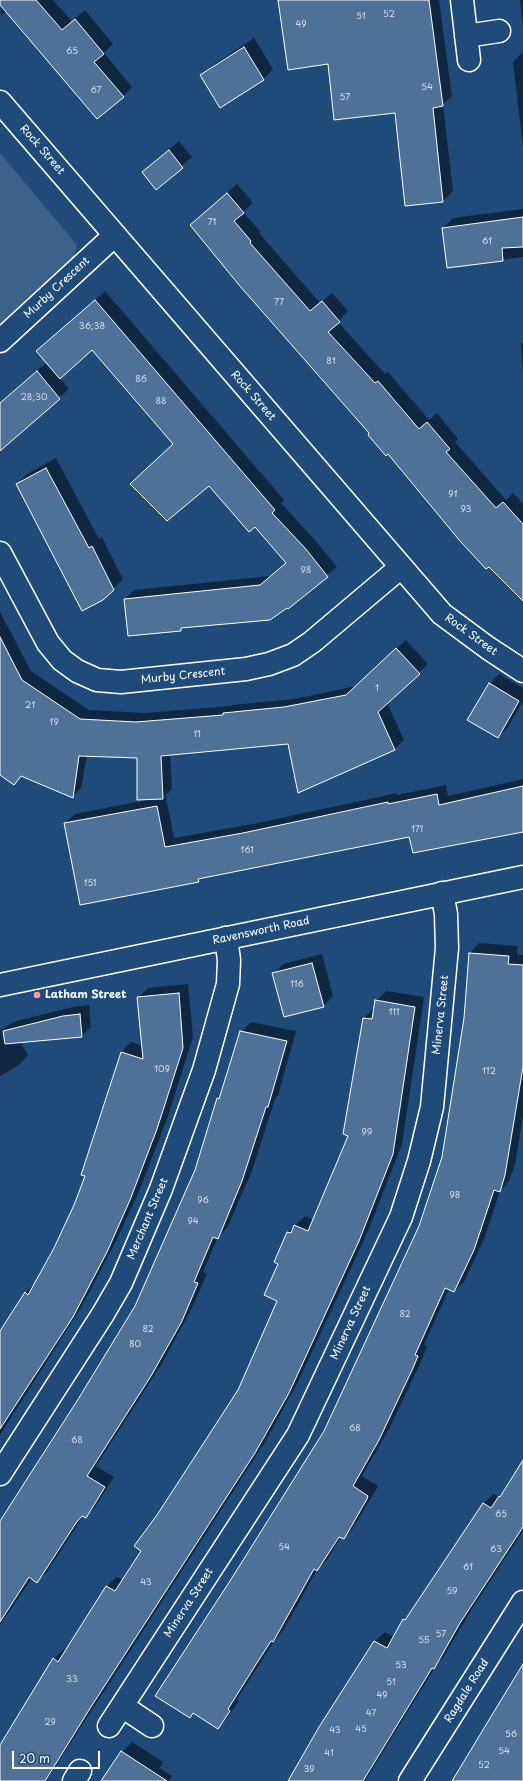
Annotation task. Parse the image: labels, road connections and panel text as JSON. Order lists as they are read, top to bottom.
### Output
{
  "streets": {
    "street": [
      "Rock Street",
      "Murby Crescent",
      "Ravensworth Road",
      "Minerva Street",
      "Merchant Street",
      "Ragdale Road"
    ]
  },
  "crossings": [
    ["Rock Street", "Murby Crescent"],
    ["Ravensworth Road", "Minerva Street"],
    ["Ravensworth Road", "Merchant Street"]
  ],
  "places": ["Latham Street"],
  "house_numbers": [
    "52",
    "51",
    "49",
    "65",
    "54",
    "67",
    "57",
    "71",
    "61",
    "77",
    "36;38",
    "81",
    "86",
    "28;30",
    "88",
    "91",
    "93",
    "98",
    "1",
    "21",
    "19",
    "11",
    "171",
    "161",
    "151",
    "116",
    "111",
    "109",
    "112",
    "99",
    "98",
    "96",
    "94",
    "82",
    "82",
    "80",
    "68",
    "68",
    "65",
    "54",
    "63",
    "61",
    "43",
    "59",
    "57",
    "55",
    "53",
    "33",
    "51",
    "49",
    "47",
    "29",
    "45",
    "43",
    "56",
    "54",
    "41",
    "52",
    "39"
  ],
  "scale_bar": "20 m"
}
